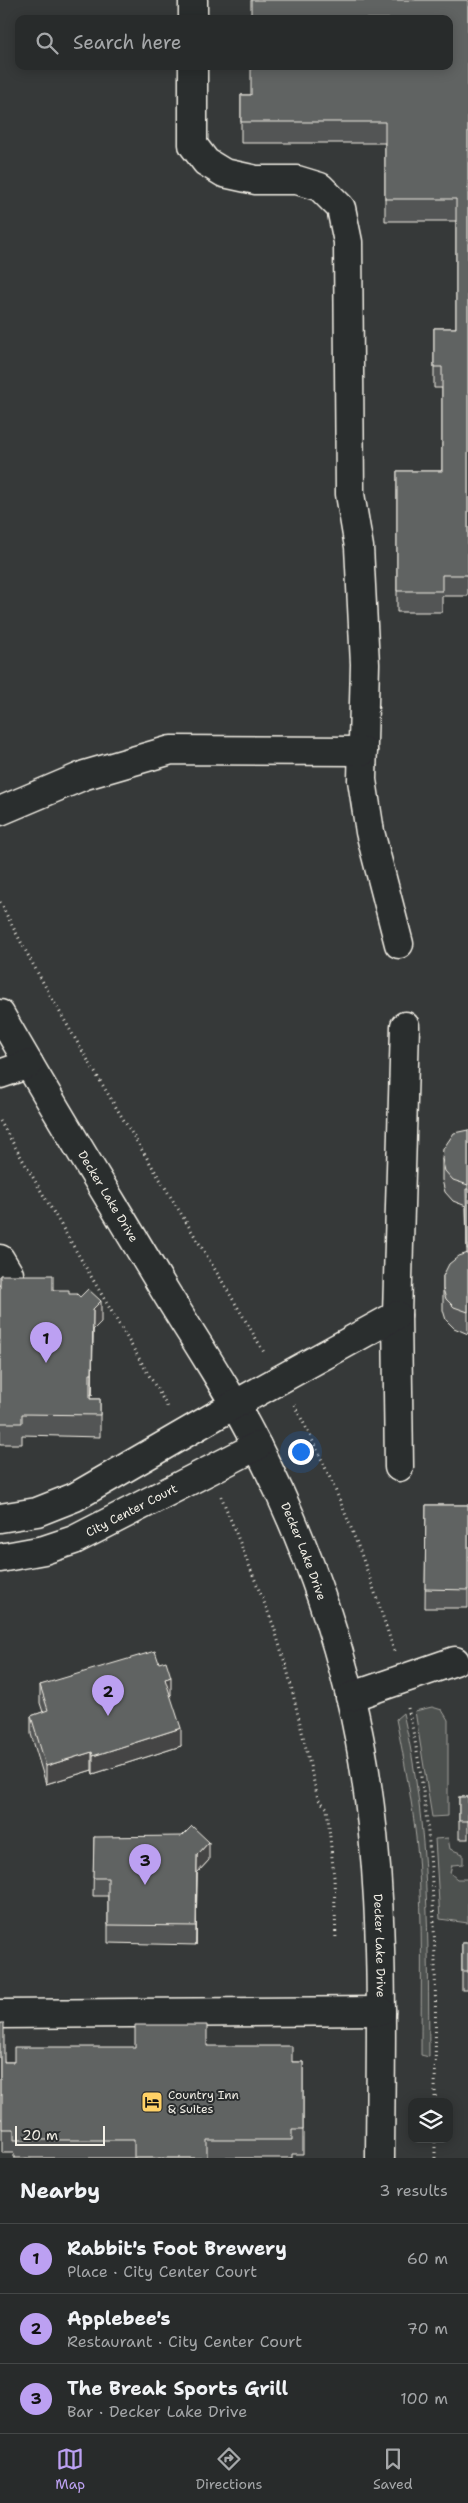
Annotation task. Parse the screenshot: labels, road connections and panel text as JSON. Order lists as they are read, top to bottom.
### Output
{
  "streets": {
    "street": ["Decker Lake Drive", "City Center Court"]
  },
  "crossings": [
    ["Decker Lake Drive", "City Center Court"]
  ],
  "places": {
    "hotel": ["Country Inn & Suites"]
  },
  "scale_bar": "20 m",
  "page": {
    "search": "Search here",
    "pins": ["1", "2", "3"],
    "scale": "20 m",
    "heading": ["Nearby", "3 results"],
    "list": [
      {
        "mark": "1",
        "name": "Rabbit's Foot Brewery",
        "note": "Place · City Center Court",
        "value": "60 m"
      },
      {
        "mark": "2",
        "name": "Applebee's",
        "note": "Restaurant · City Center Court",
        "value": "70 m"
      },
      {
        "mark": "3",
        "name": "The Break Sports Grill",
        "note": "Bar · Decker Lake Drive",
        "value": "100 m"
      }
    ],
    "nav": ["Map", "Directions", "Saved"]
  }
}
